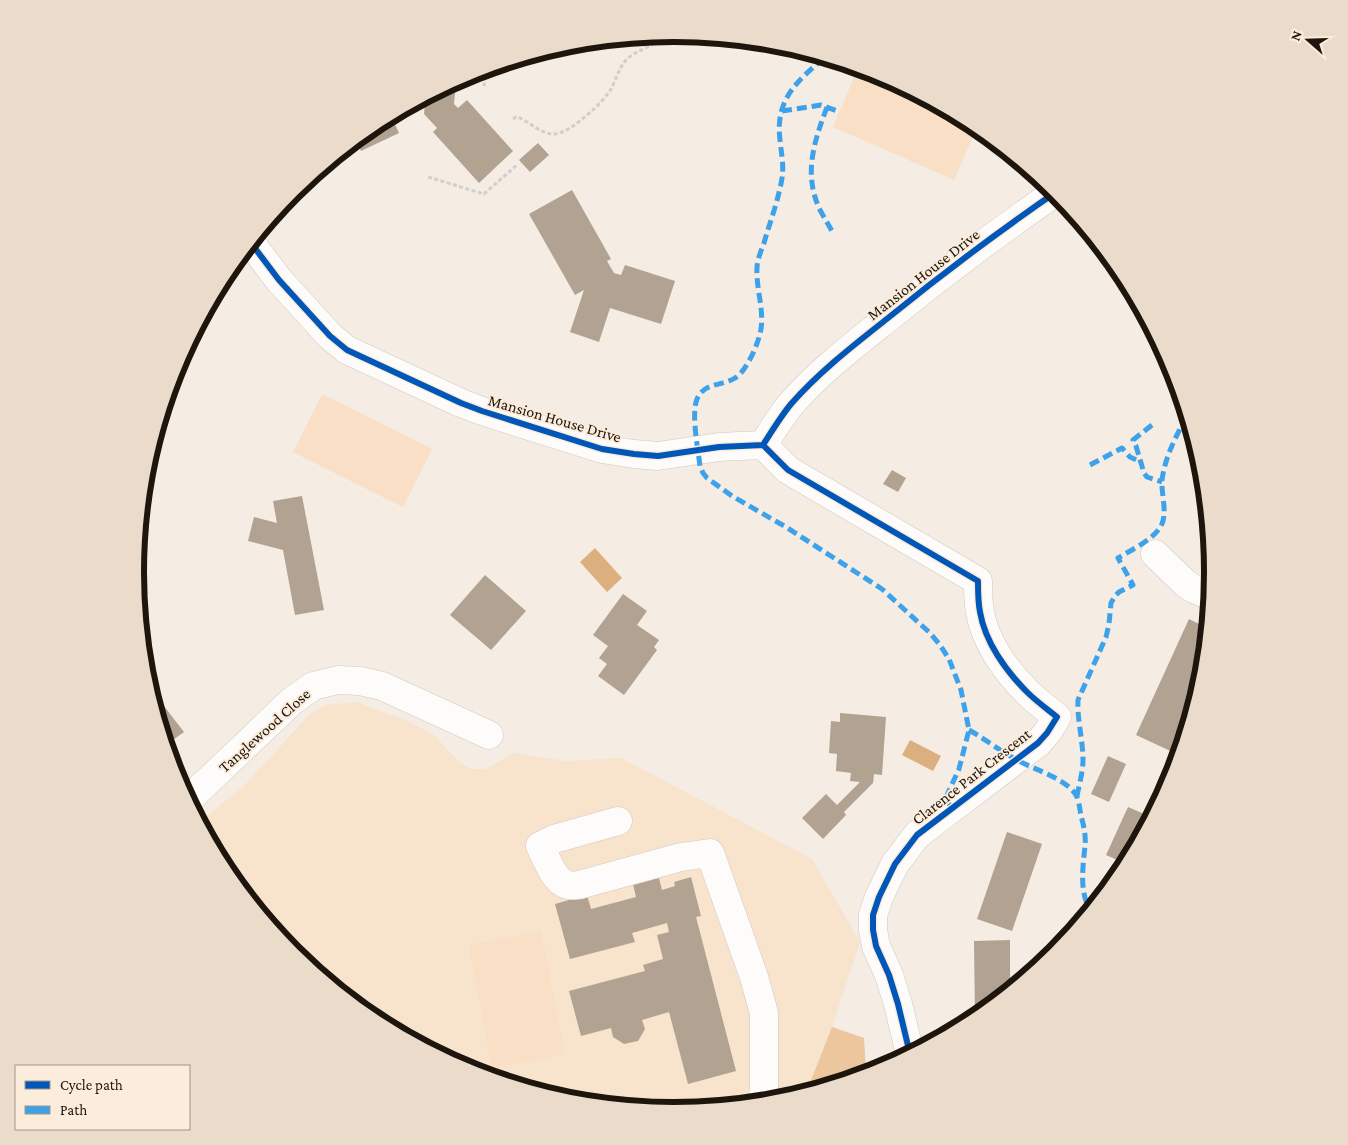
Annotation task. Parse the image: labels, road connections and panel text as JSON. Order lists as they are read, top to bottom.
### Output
{
  "streets": {
    "street": ["Mansion House Drive", "Tanglewood Close", "Clarence Park Crescent"]
  },
  "crossings": [
    ["Mansion House Drive", "Clarence Park Crescent"]
  ],
  "legend": ["Cycle path", "Path"],
  "north": "left"
}
